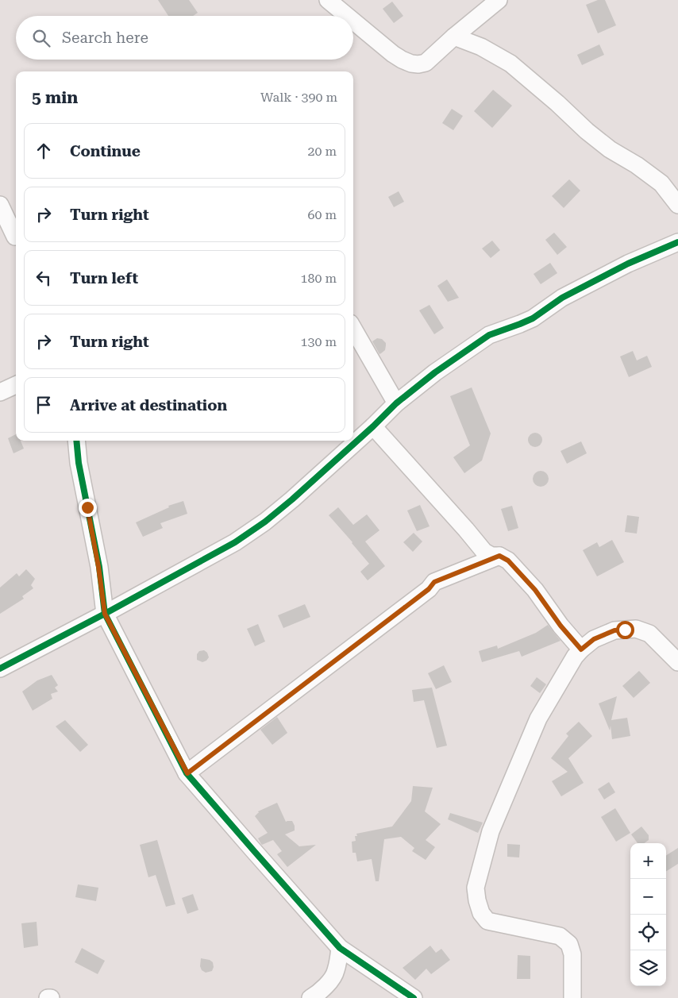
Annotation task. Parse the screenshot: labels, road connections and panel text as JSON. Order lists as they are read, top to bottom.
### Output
{
  "page": {
    "search": "Search here",
    "heading": ["5 min", "Walk · 390 m"],
    "list": [
      ["Continue", "20 m"],
      ["Turn right", "60 m"],
      ["Turn left", "180 m"],
      ["Turn right", "130 m"],
      "Arrive at destination"
    ],
    "map_buttons": ["+", "−"]
  }
}
